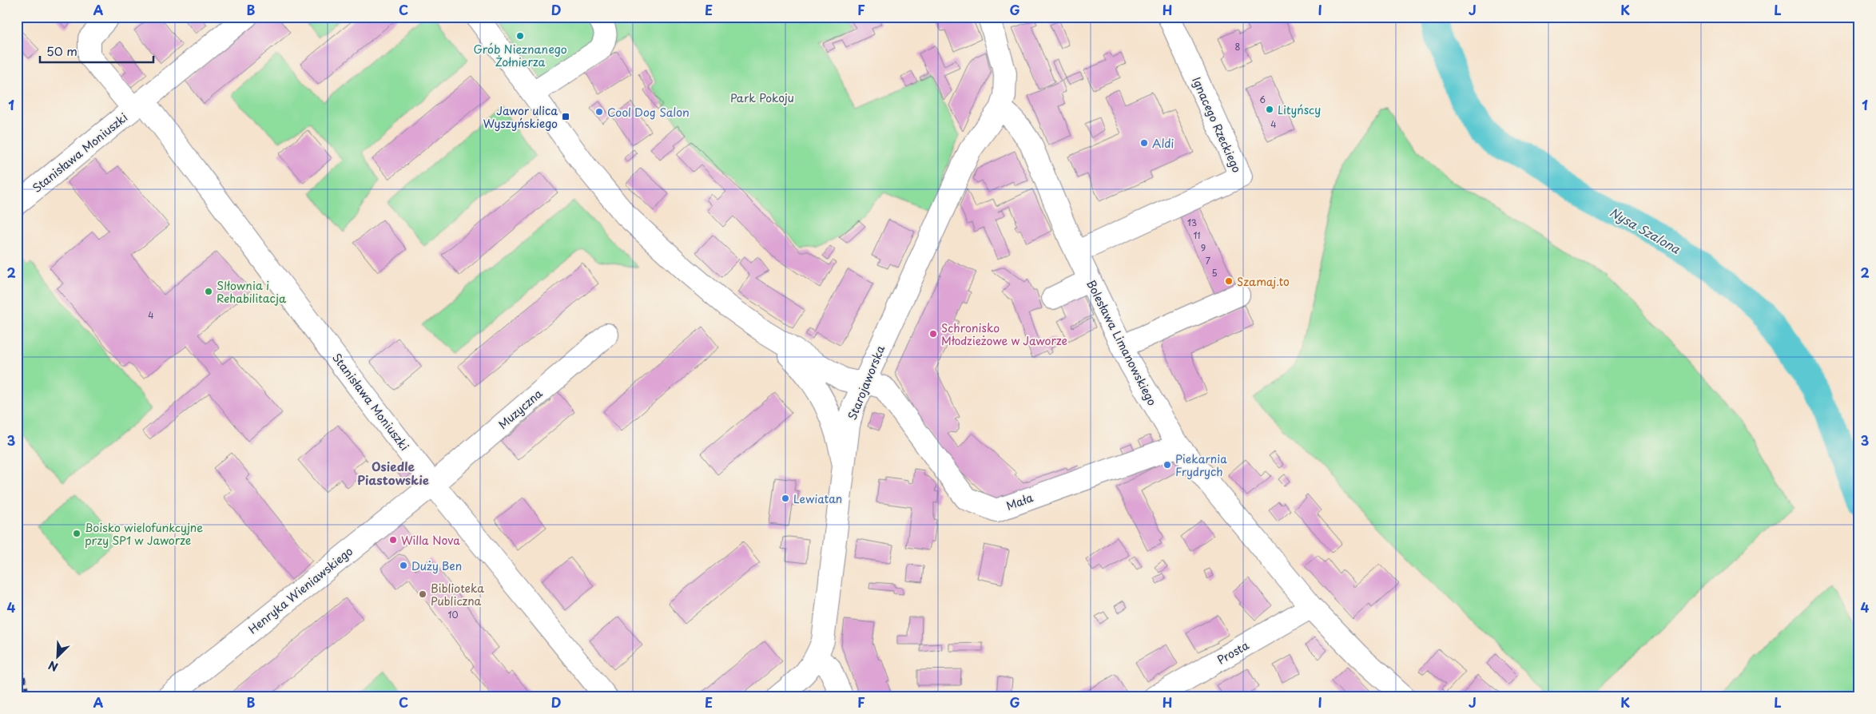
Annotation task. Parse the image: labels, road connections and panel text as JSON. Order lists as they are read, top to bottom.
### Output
{
  "streets": {
    "street": [
      "Ignacego Rzeckiego",
      "Stanisława Moniuszki",
      "Bolesława Limanowskiego",
      "Starojaworska",
      "Muzyczna",
      "Mała",
      "Henryka Wieniawskiego",
      "Prosta"
    ]
  },
  "crossings": [
    ["Ignacego Rzeckiego", "Bolesława Limanowskiego"],
    ["Stanisława Moniuszki", "Muzyczna"],
    ["Stanisława Moniuszki", "Henryka Wieniawskiego"],
    ["Bolesława Limanowskiego", "Starojaworska"],
    ["Bolesława Limanowskiego", "Mała"],
    ["Bolesława Limanowskiego", "Prosta"],
    ["Starojaworska", "Mała"],
    ["Muzyczna", "Henryka Wieniawskiego"]
  ],
  "districts": ["Osiedle Piastowskie"],
  "water": ["Nysa Szalona"],
  "parks": ["Park Pokoju"],
  "places": {
    "other": [
      "Grób Nieznanego Żołnierza",
      "Lityńscy",
      "Cool Dog Salon",
      "Aldi",
      "Szamaj.to",
      "SIłownia i Rehabilitacja",
      "Schronisko Młodzieżowe w Jaworze",
      "Piekarnia Frydrych",
      "Lewiatan",
      "Boisko wielofunkcyjne przy SP1 w Jaworze",
      "Willa Nova",
      "Duży Ben",
      "Biblioteka Publiczna"
    ],
    "transit": ["Jawor ulica Wyszyńskiego"]
  },
  "house_numbers": [
    "8",
    "6",
    "4",
    "13",
    "11",
    "9",
    "7",
    "5",
    "4",
    "10"
  ],
  "scale_bar": "50 m",
  "north": "bottom left",
  "grid": {
    "columns": [
      "A",
      "B",
      "C",
      "D",
      "E",
      "F",
      "G",
      "H",
      "I",
      "J",
      "K",
      "L"
    ],
    "rows": [
      "1",
      "2",
      "3",
      "4"
    ]
  }
}
